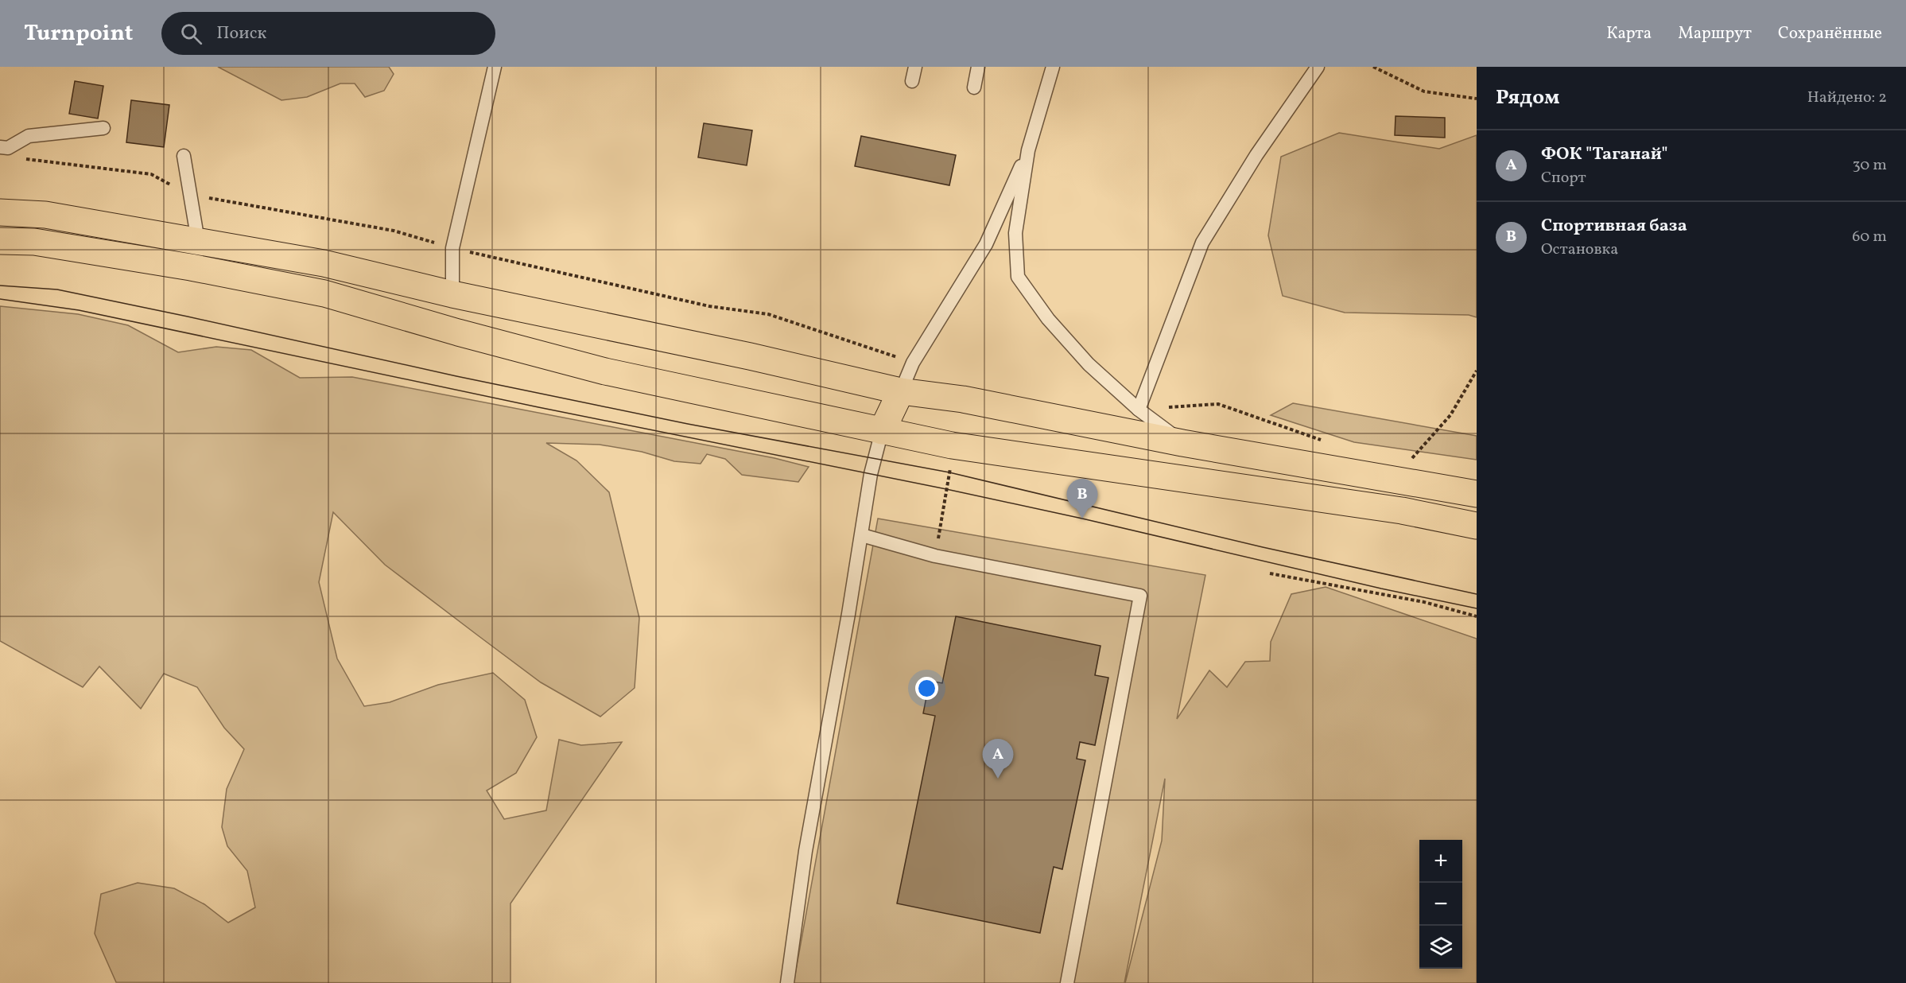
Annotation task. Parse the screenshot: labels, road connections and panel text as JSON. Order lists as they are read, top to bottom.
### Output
{
  "page": {
    "header": "Turnpoint",
    "search": "Поиск",
    "nav": ["Карта", "Маршрут", "Сохранённые"],
    "heading": ["Рядом", "Найдено: 2"],
    "list": [
      {
        "mark": "A",
        "name": "ФОК \"Таганай\"",
        "note": "Спорт",
        "value": "30 m"
      },
      {
        "mark": "B",
        "name": "Спортивная база",
        "note": "Остановка",
        "value": "60 m"
      }
    ],
    "pins": ["B", "A"],
    "map_buttons": ["+", "−"]
  }
}
